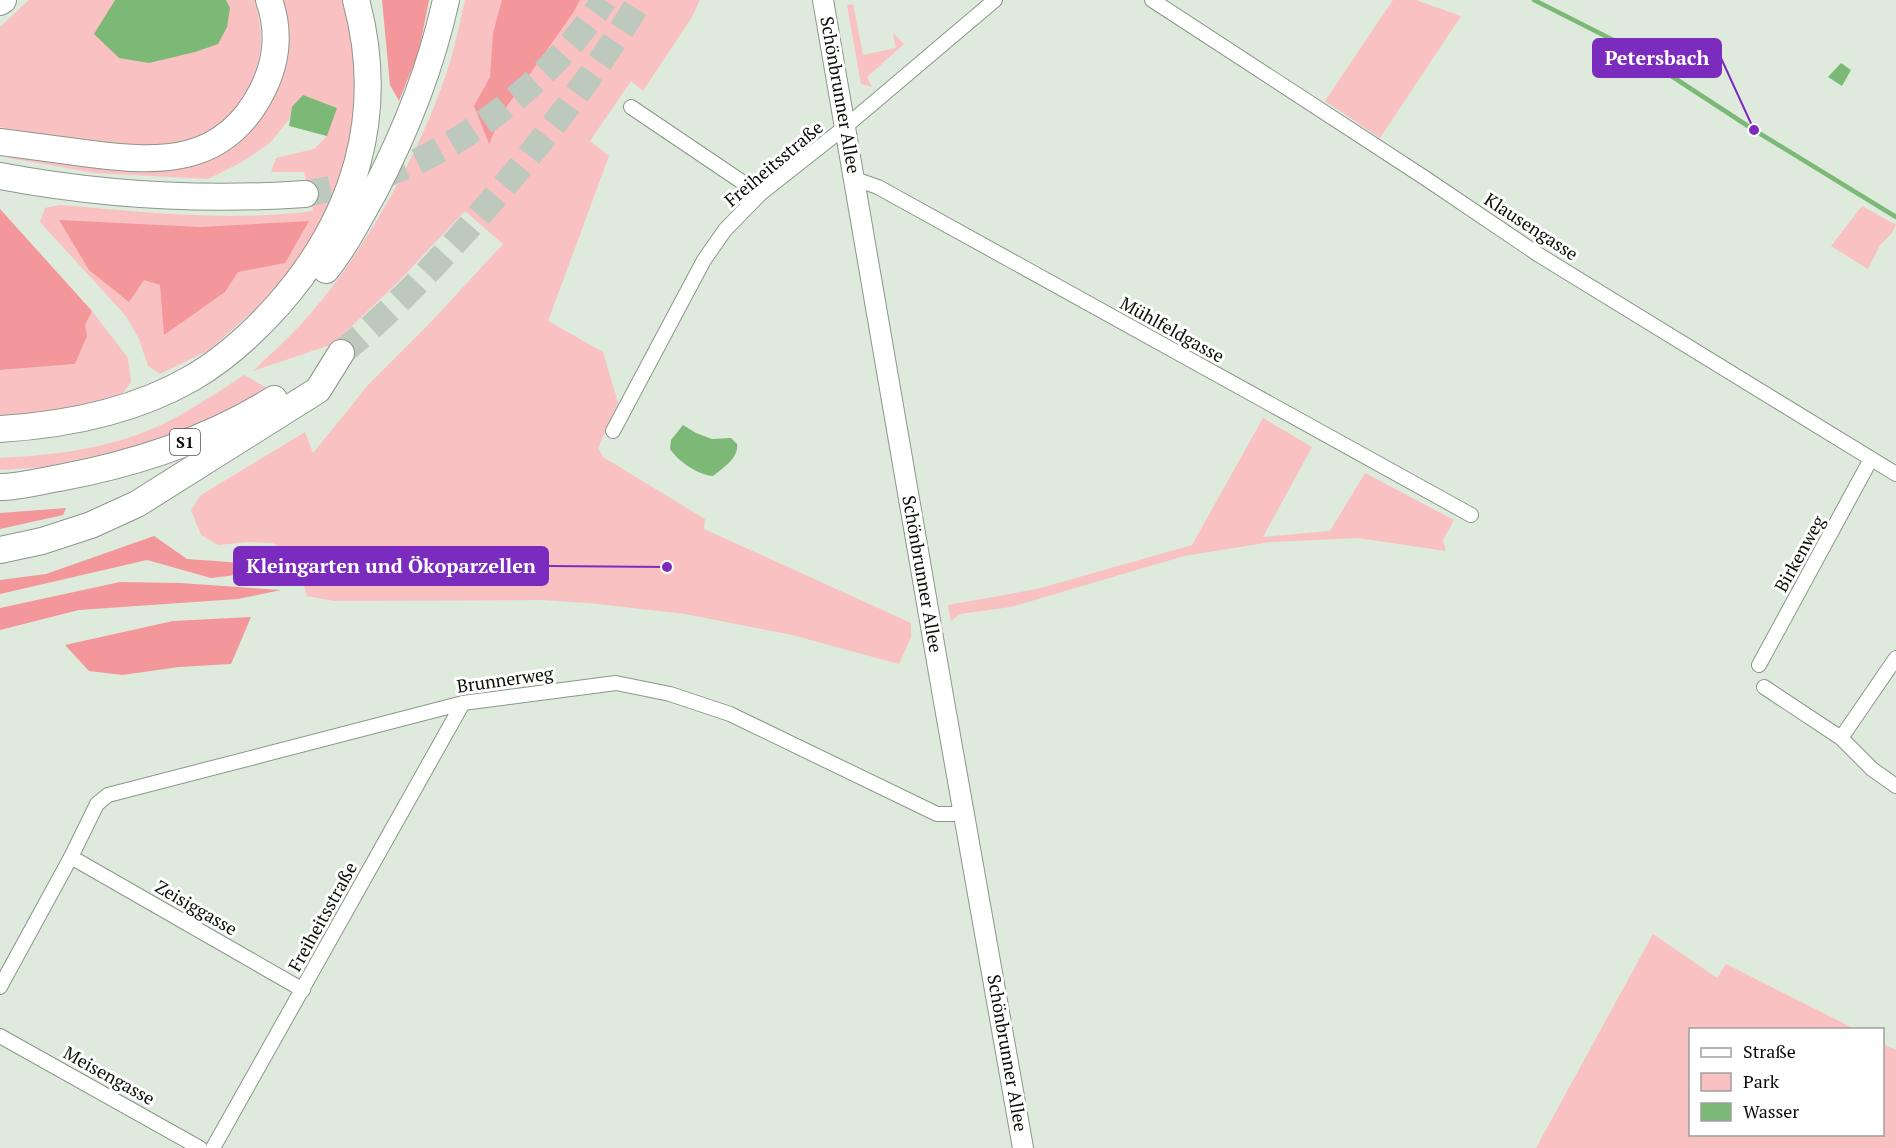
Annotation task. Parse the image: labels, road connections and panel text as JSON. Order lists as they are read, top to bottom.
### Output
{
  "streets": {
    "highway": ["S1"],
    "main road": ["Schönbrunner Allee"],
    "street": [
      "Freiheitsstraße",
      "Klausengasse",
      "Mühlfeldgasse",
      "Birkenweg",
      "Brunnerweg",
      "Zeisiggasse",
      "Meisengasse"
    ]
  },
  "crossings": [
    ["Schönbrunner Allee", "Freiheitsstraße"],
    ["Schönbrunner Allee", "Mühlfeldgasse"],
    ["Schönbrunner Allee", "Brunnerweg"],
    ["Freiheitsstraße", "Brunnerweg"],
    ["Freiheitsstraße", "Zeisiggasse"],
    ["Klausengasse", "Birkenweg"],
    ["Brunnerweg", "Zeisiggasse"]
  ],
  "places": ["Petersbach", "Kleingarten und Ökoparzellen"],
  "legend": ["Straße", "Park", "Wasser"]
}
